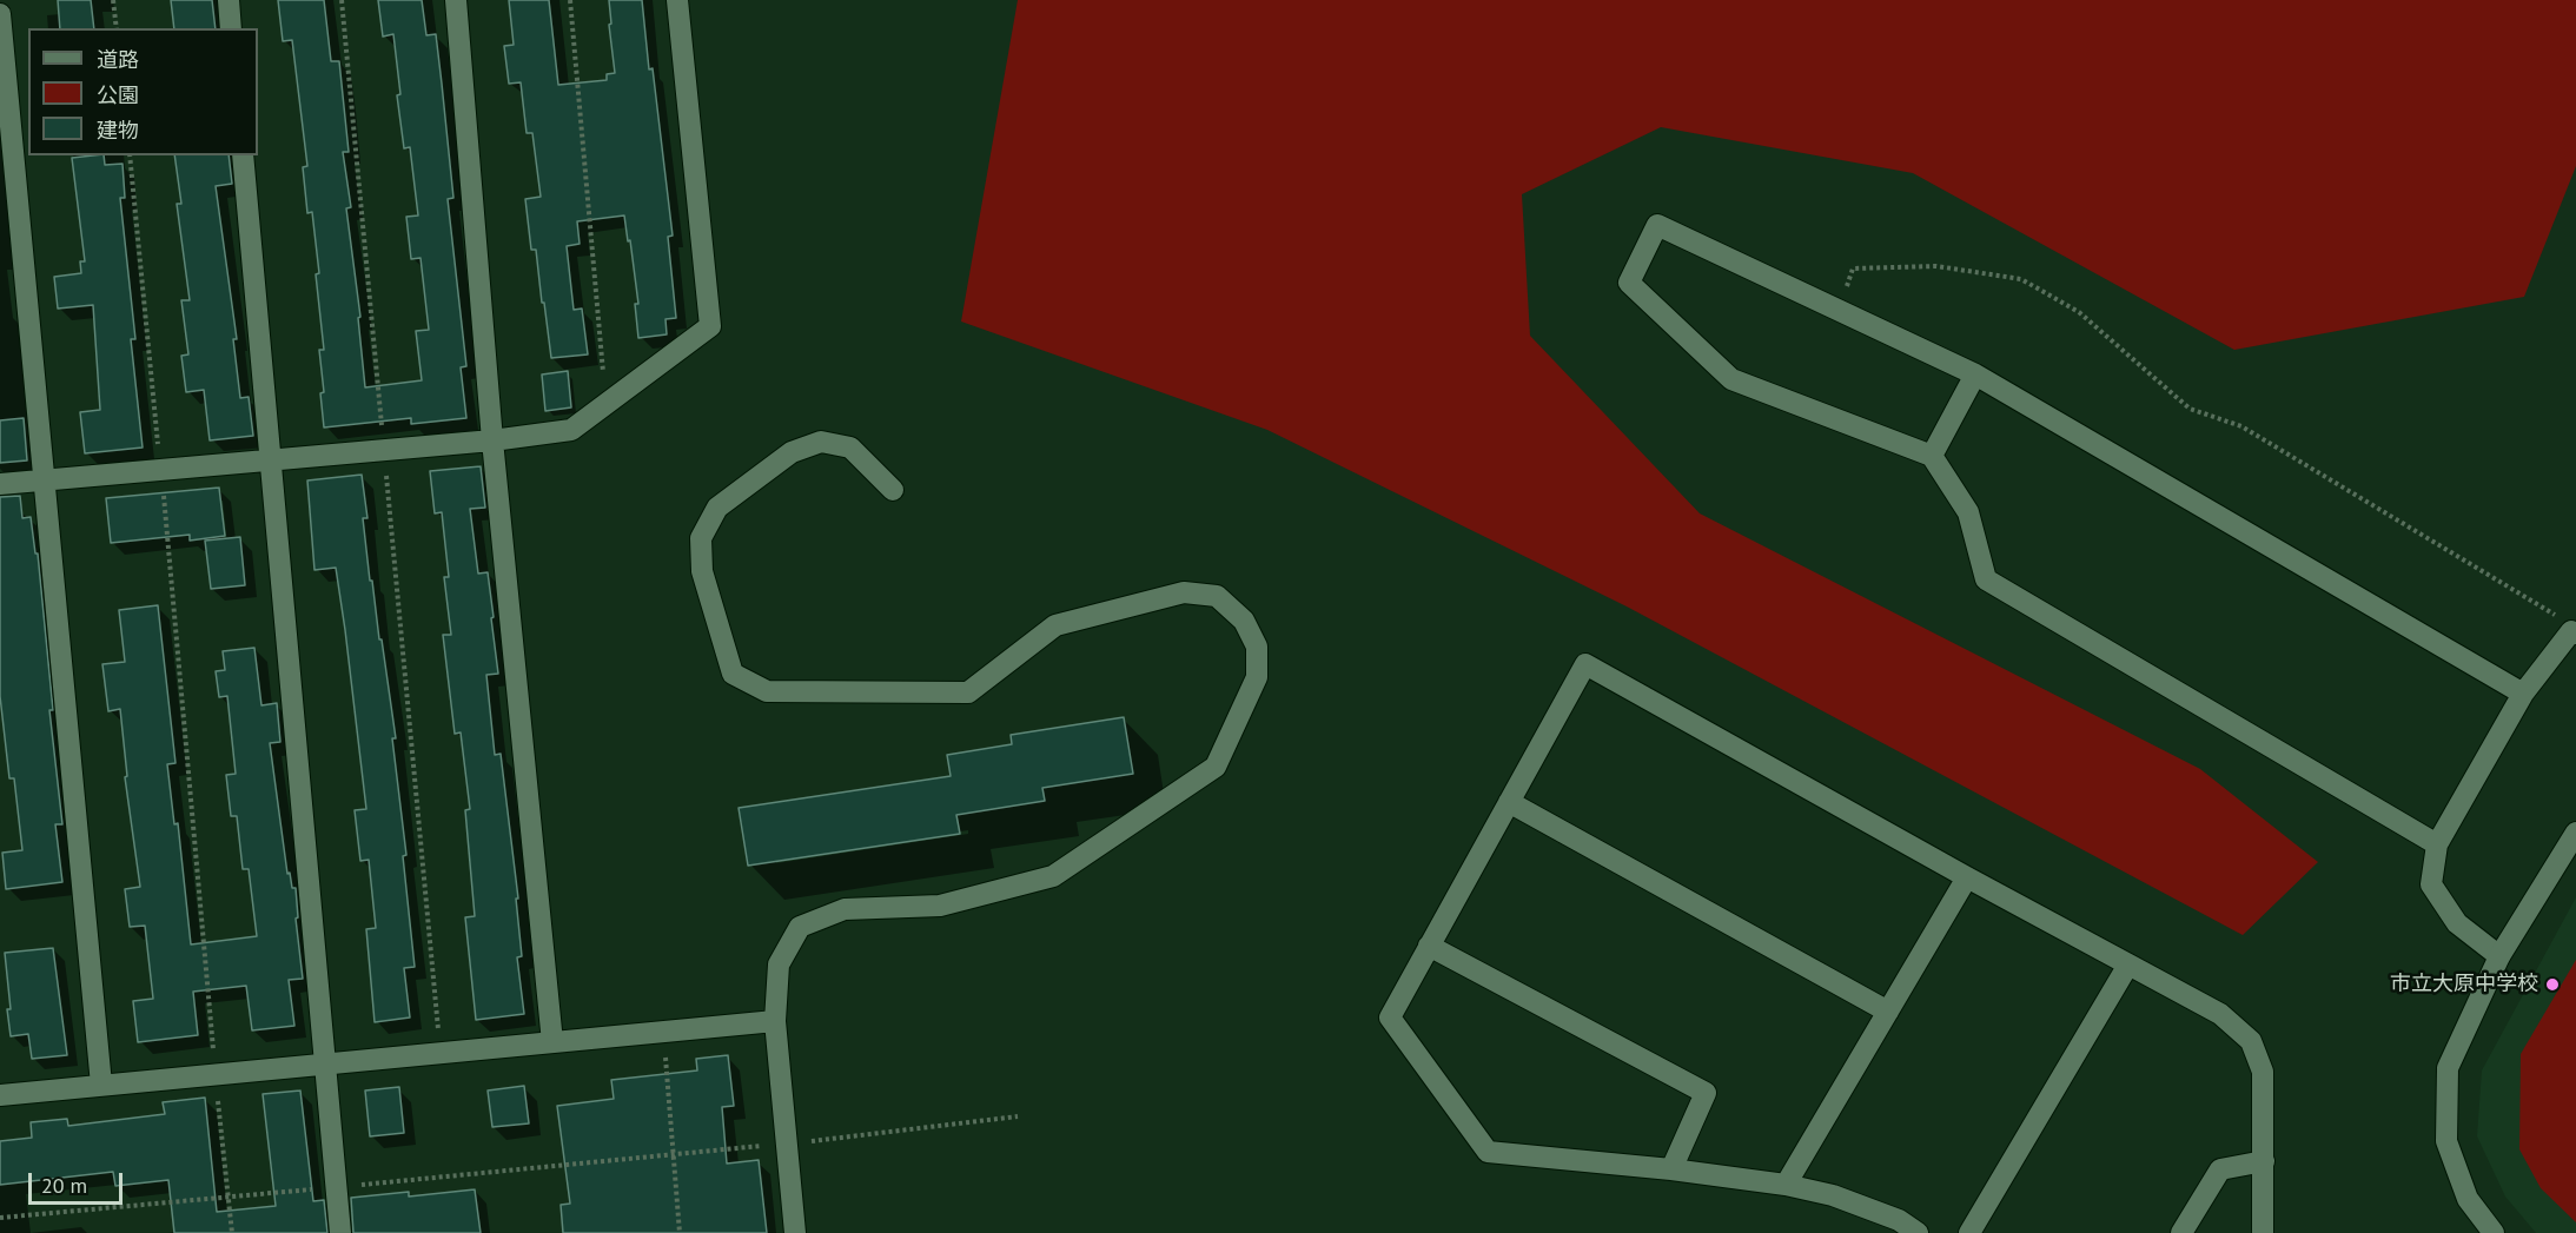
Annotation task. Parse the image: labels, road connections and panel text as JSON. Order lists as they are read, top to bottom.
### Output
{
  "places": ["市立大原中学校"],
  "legend": ["道路", "公園", "建物"],
  "scale_bar": "20 m"
}
